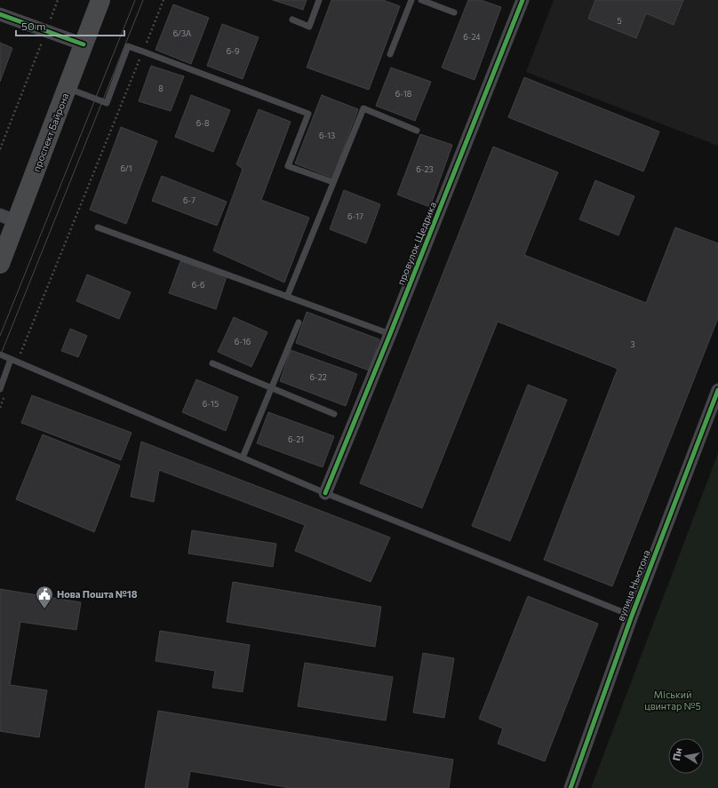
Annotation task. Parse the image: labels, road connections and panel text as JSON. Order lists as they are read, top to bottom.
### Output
{
  "streets": {
    "main road": ["проспект Байрона"],
    "street": ["провулок Щедрика", "вулиця Ньютона"]
  },
  "parks": ["Міський цвинтар №5"],
  "places": {
    "public building": ["Нова Пошта №18"]
  },
  "house_numbers": [
    "5",
    "6/3А",
    "6-24",
    "6-9",
    "8",
    "6-18",
    "6-8",
    "6-13",
    "6/1",
    "6-23",
    "6-7",
    "6-17",
    "6-6",
    "6-16",
    "3",
    "6-22",
    "6-15",
    "6-21"
  ],
  "scale_bar": "50 m",
  "north": "left"
}
